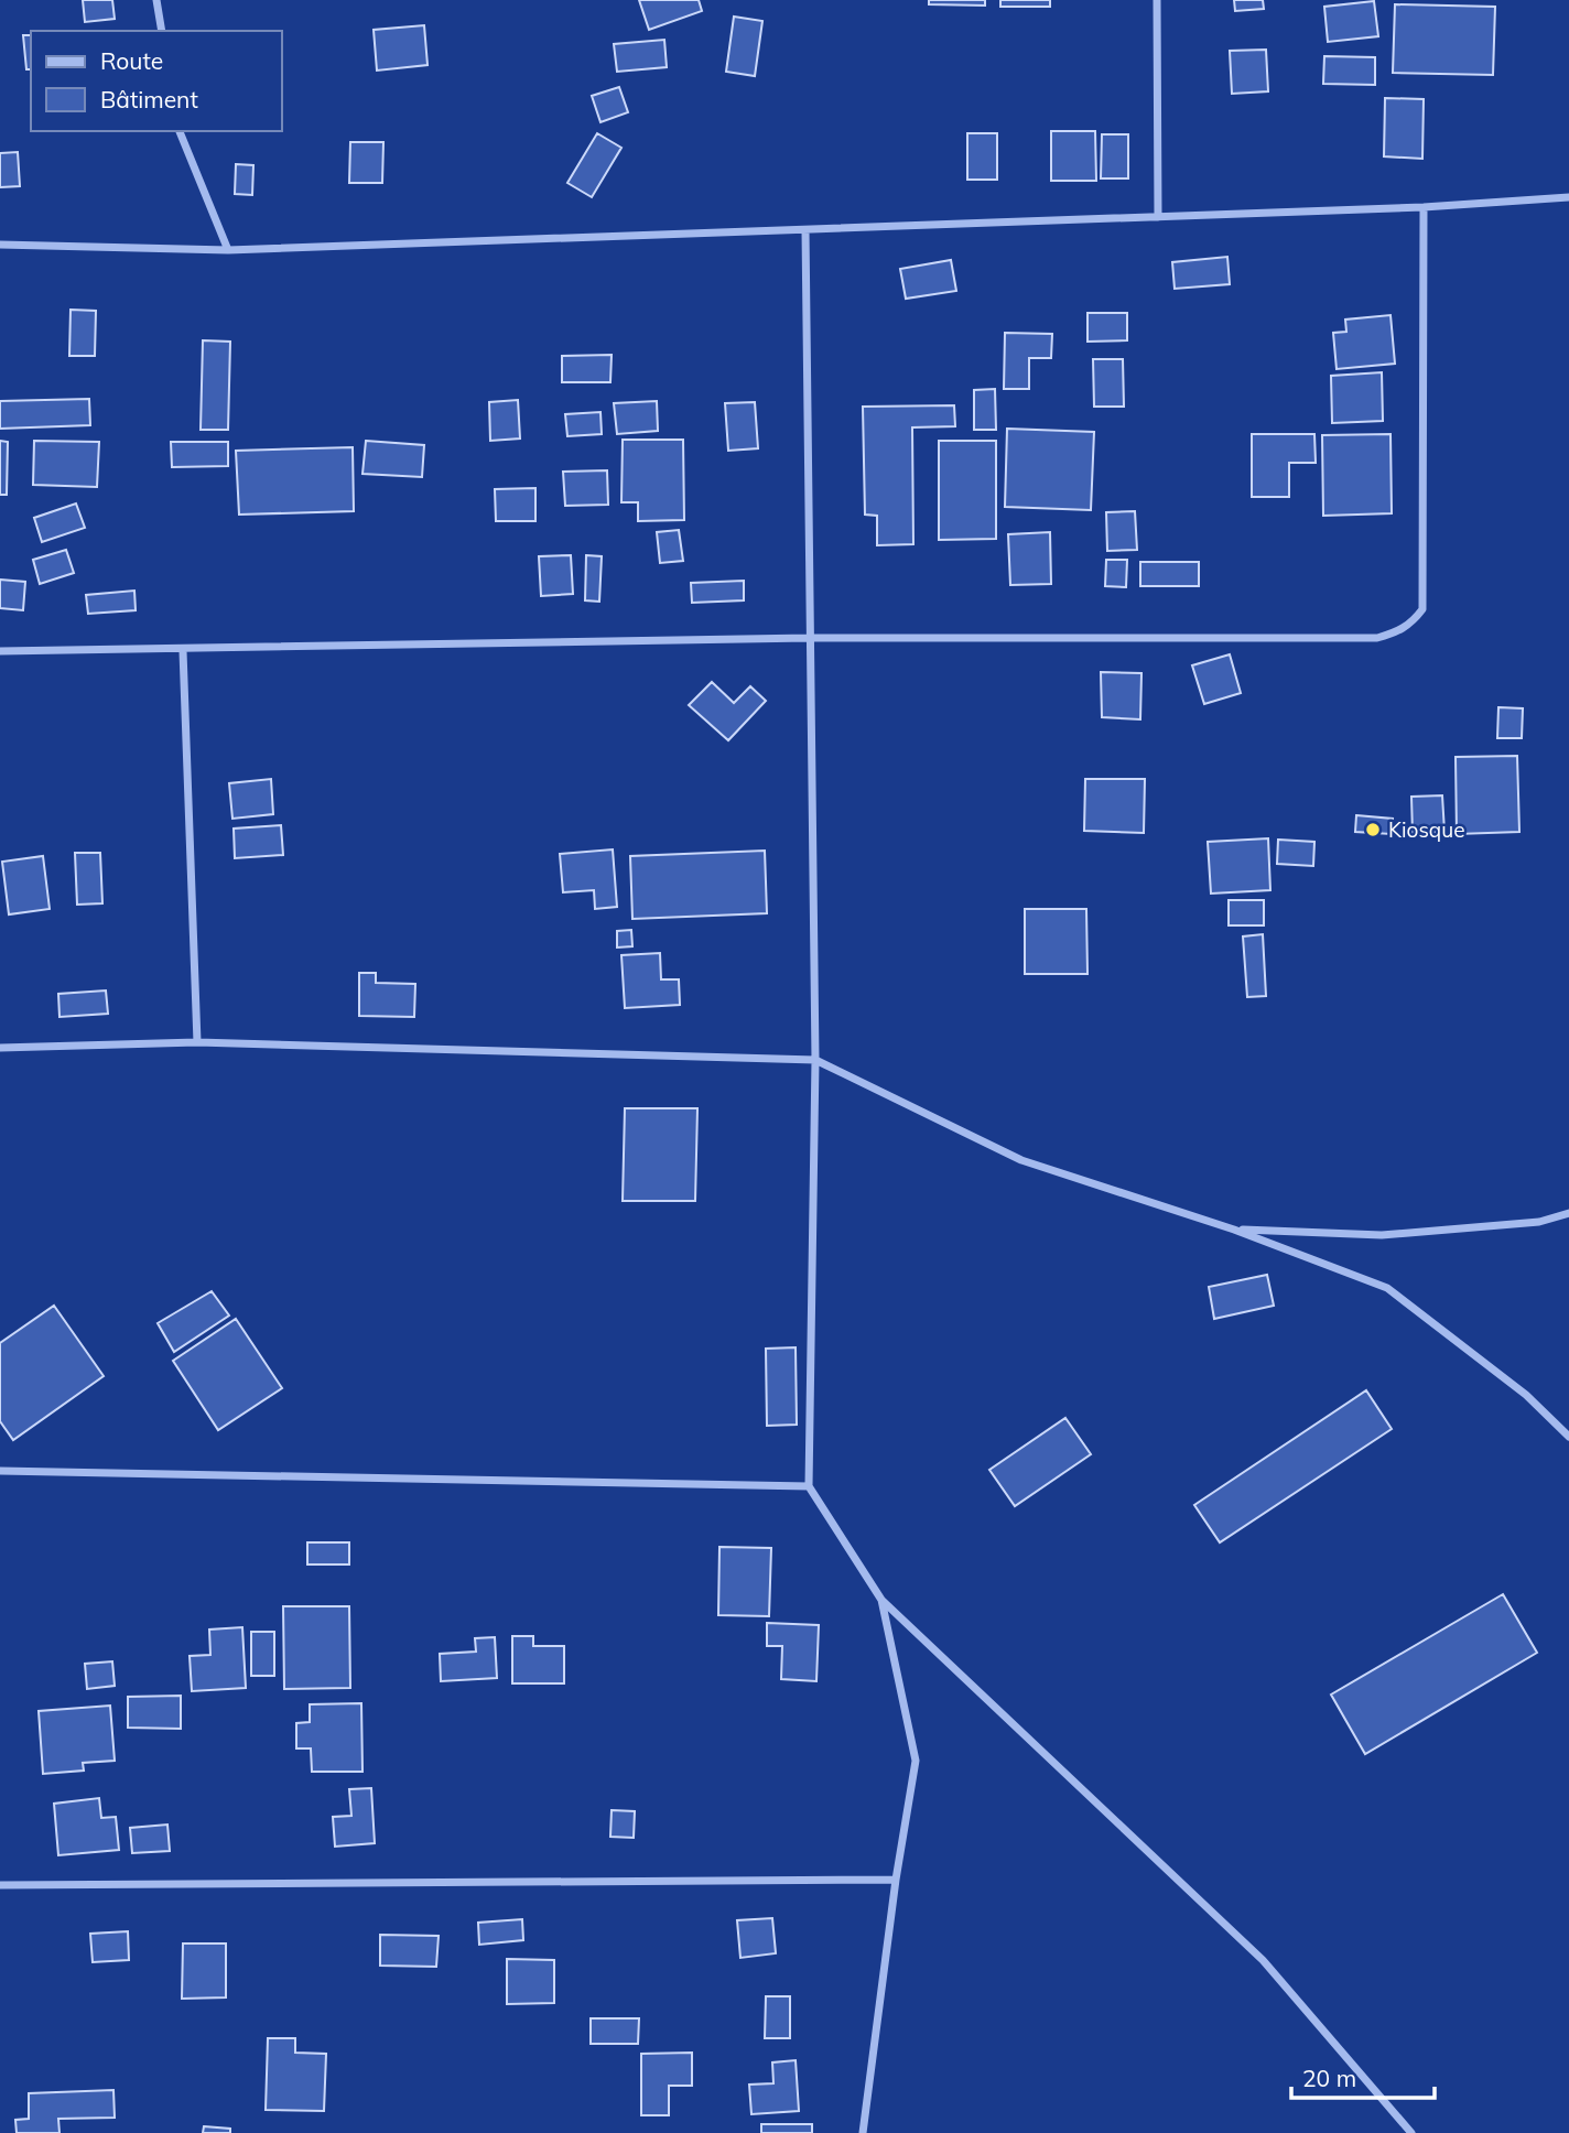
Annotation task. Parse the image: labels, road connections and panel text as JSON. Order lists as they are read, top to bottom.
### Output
{
  "places": ["Kiosque"],
  "legend": ["Route", "Bâtiment"],
  "scale_bar": "20 m"
}
